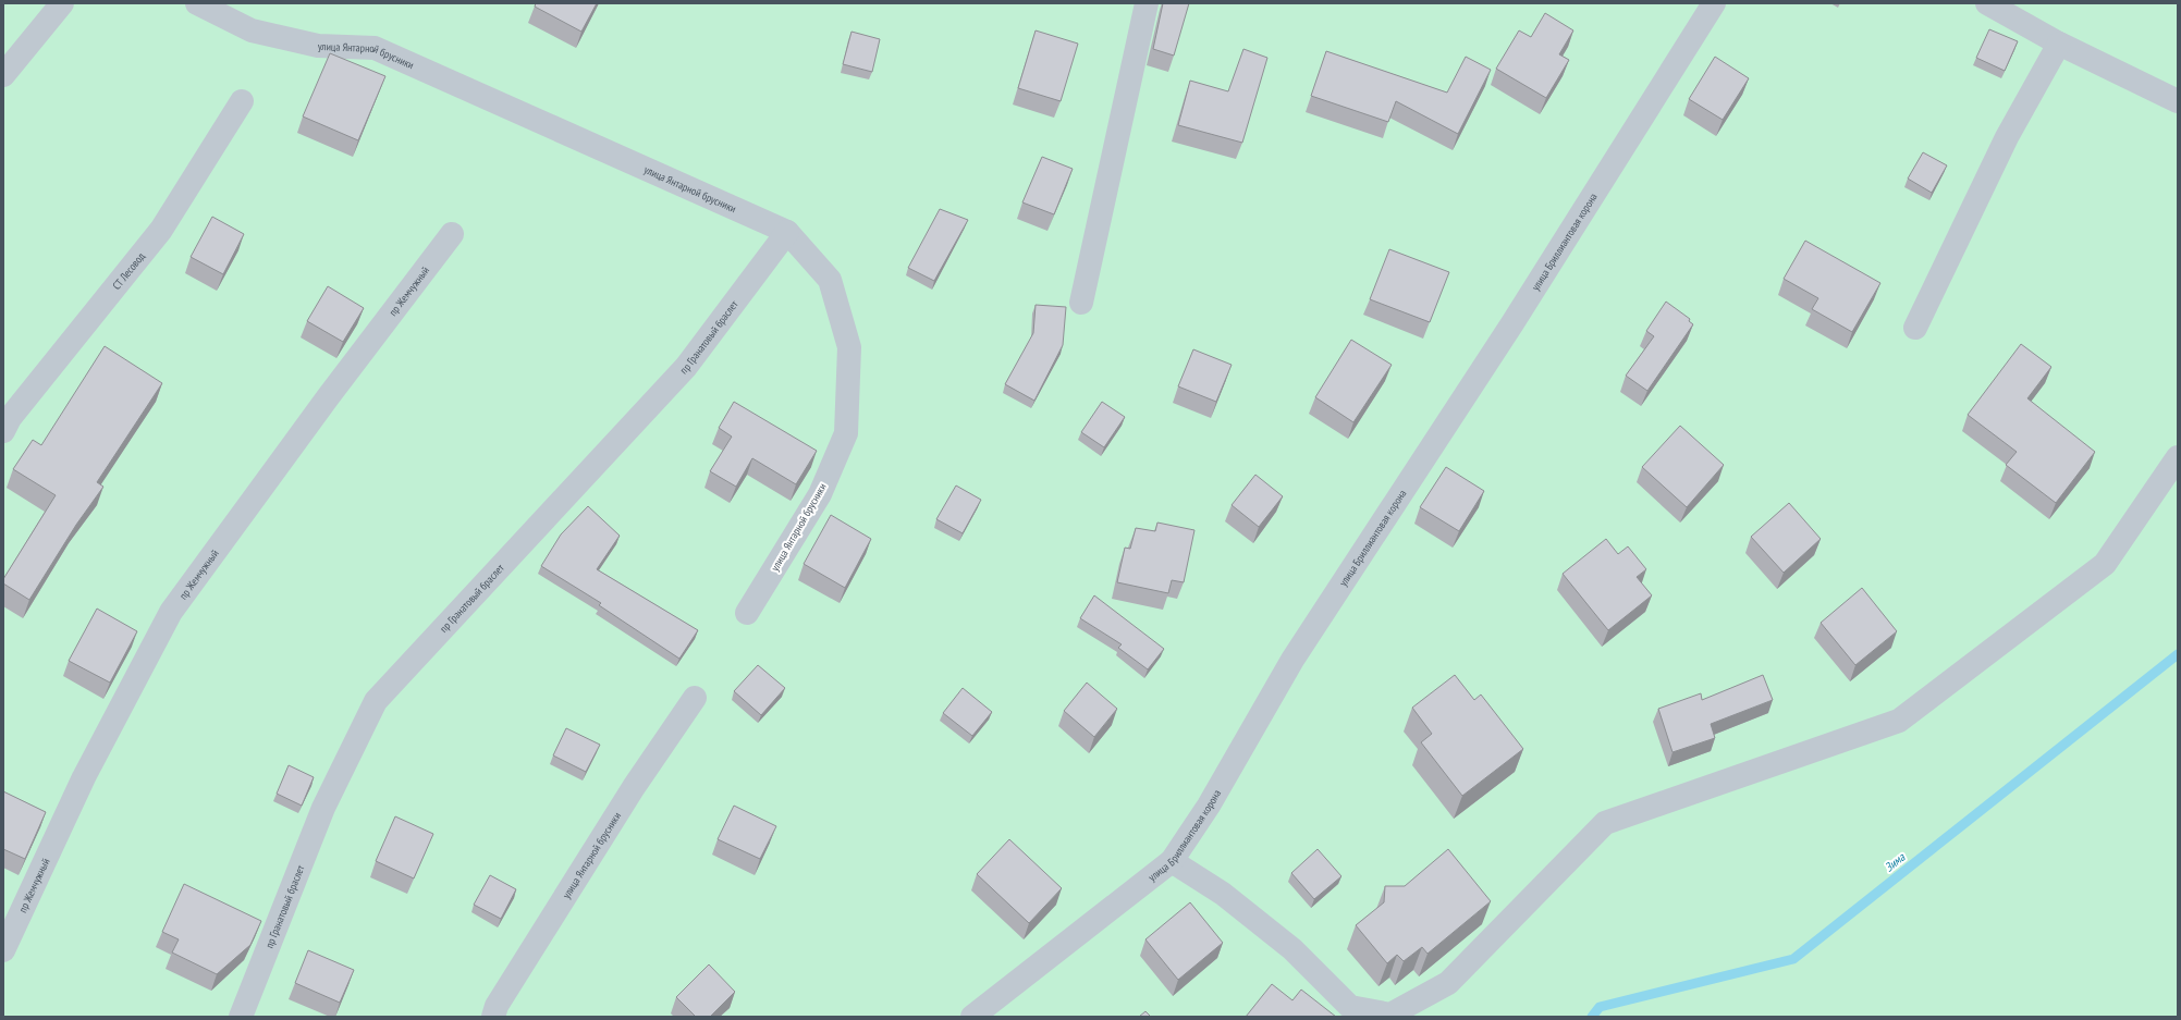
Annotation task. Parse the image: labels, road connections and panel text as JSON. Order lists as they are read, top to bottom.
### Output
{
  "streets": {
    "street": [
      "улица Янтарной брусники",
      "улица Бриллиантовая корона",
      "СТ Лесовод",
      "пр Жемчужный",
      "пр Гранатовый браслет"
    ]
  },
  "crossings": [
    ["улица Янтарной брусники", "пр Гранатовый браслет"]
  ],
  "water": ["Зима"]
}
